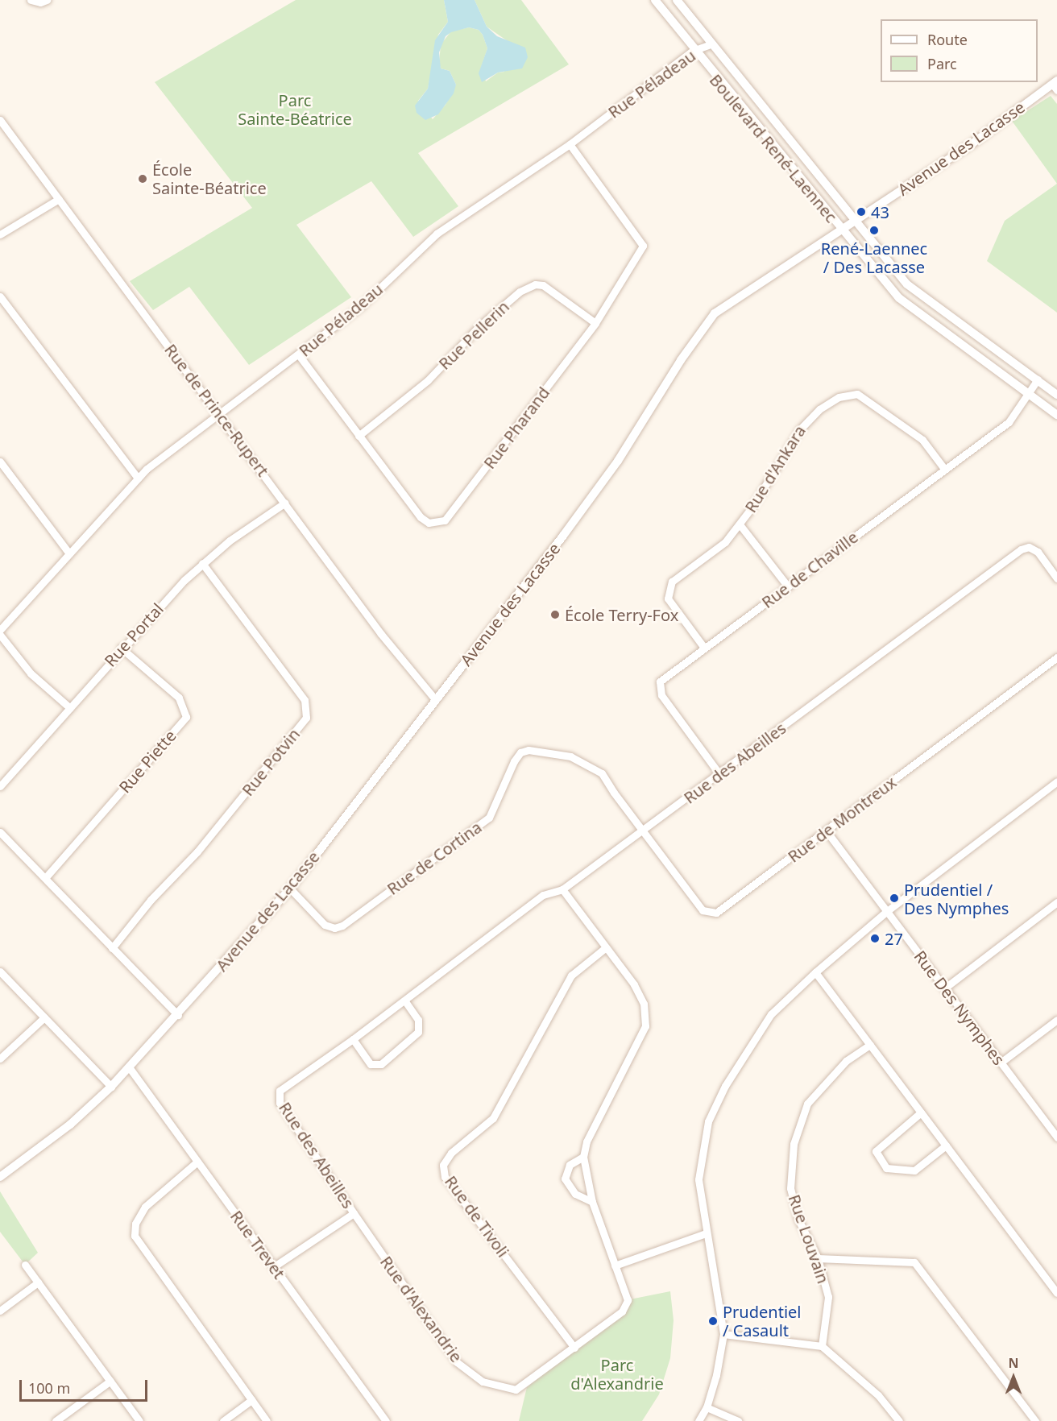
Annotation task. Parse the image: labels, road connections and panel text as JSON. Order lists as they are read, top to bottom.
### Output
{
  "streets": {
    "street": [
      "Rue Péladeau",
      "Boulevard René-Laennec",
      "Avenue des Lacasse",
      "Rue Pellerin",
      "Rue de Prince-Rupert",
      "Rue Pharand",
      "Rue d'Ankara",
      "Rue de Chaville",
      "Rue Portal",
      "Rue Piette",
      "Rue Potvin",
      "Rue des Abeilles",
      "Rue de Montreux",
      "Rue de Cortina",
      "Rue Des Nymphes",
      "Rue de Tivoli",
      "Rue Louvain",
      "Rue Trevet",
      "Rue d'Alexandrie"
    ]
  },
  "crossings": [
    ["Rue Péladeau", "Boulevard René-Laennec"],
    ["Rue Péladeau", "Rue de Prince-Rupert"],
    ["Rue Péladeau", "Rue Pharand"],
    ["Boulevard René-Laennec", "Avenue des Lacasse"],
    ["Boulevard René-Laennec", "Rue de Chaville"],
    ["Avenue des Lacasse", "Rue de Prince-Rupert"],
    ["Avenue des Lacasse", "Rue de Cortina"],
    ["Avenue des Lacasse", "Rue Trevet"],
    ["Rue Pellerin", "Rue Pharand"],
    ["Rue de Prince-Rupert", "Rue Portal"],
    ["Rue d'Ankara", "Rue de Chaville"],
    ["Rue de Chaville", "Rue des Abeilles"],
    ["Rue Portal", "Rue Piette"],
    ["Rue Portal", "Rue Potvin"],
    ["Rue des Abeilles", "Rue de Montreux"],
    ["Rue des Abeilles", "Rue de Cortina"],
    ["Rue des Abeilles", "Rue Trevet"],
    ["Rue des Abeilles", "Rue d'Alexandrie"],
    ["Rue de Montreux", "Rue de Cortina"],
    ["Rue de Montreux", "Rue Des Nymphes"],
    ["Rue de Tivoli", "Rue d'Alexandrie"]
  ],
  "parks": ["Parc Sainte-Béatrice", "Parc d'Alexandrie"],
  "places": [
    "École Sainte-Béatrice",
    "43",
    "René-Laennec / Des Lacasse",
    "École Terry-Fox",
    "Prudentiel / Des Nymphes",
    "27",
    "Prudentiel / Casault"
  ],
  "legend": ["Route", "Parc"],
  "scale_bar": "100 m",
  "north": "top"
}
